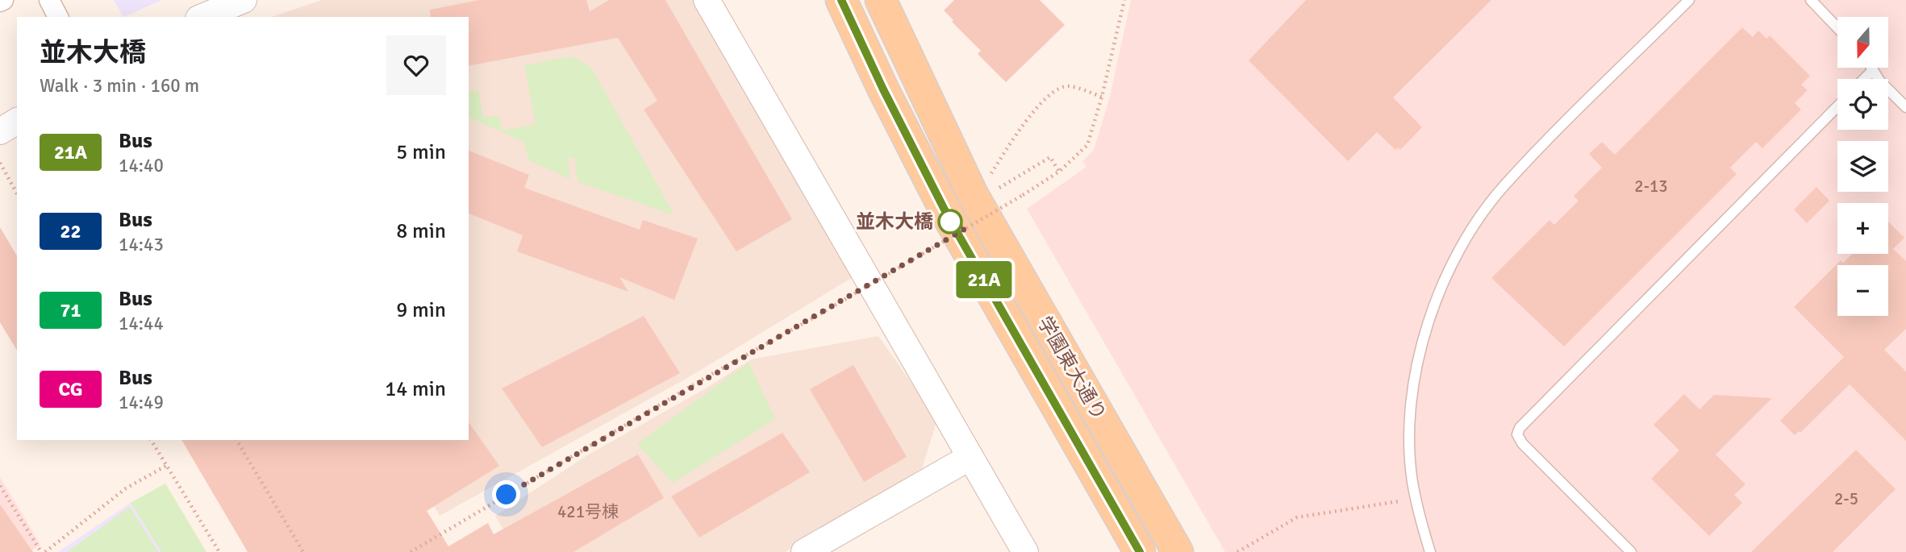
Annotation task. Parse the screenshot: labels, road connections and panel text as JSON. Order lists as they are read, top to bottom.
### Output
{
  "streets": {
    "main road": ["学園東大通り"]
  },
  "places": ["並木大橋"],
  "lines": ["bus line 21A"],
  "house_numbers": ["2-13", "2-5", "421号棟"],
  "north": "bottom",
  "page": {
    "on_map": "21A",
    "map_buttons": ["+", "−"],
    "heading": ["並木大橋", "Walk · 3 min · 160 m"],
    "list": [
      {
        "mark": "21A",
        "name": "Bus",
        "note": "14:40",
        "value": "5 min"
      },
      {
        "mark": "22",
        "name": "Bus",
        "note": "14:43",
        "value": "8 min"
      },
      {
        "mark": "71",
        "name": "Bus",
        "note": "14:44",
        "value": "9 min"
      },
      {
        "mark": "CG",
        "name": "Bus",
        "note": "14:49",
        "value": "14 min"
      }
    ]
  }
}
